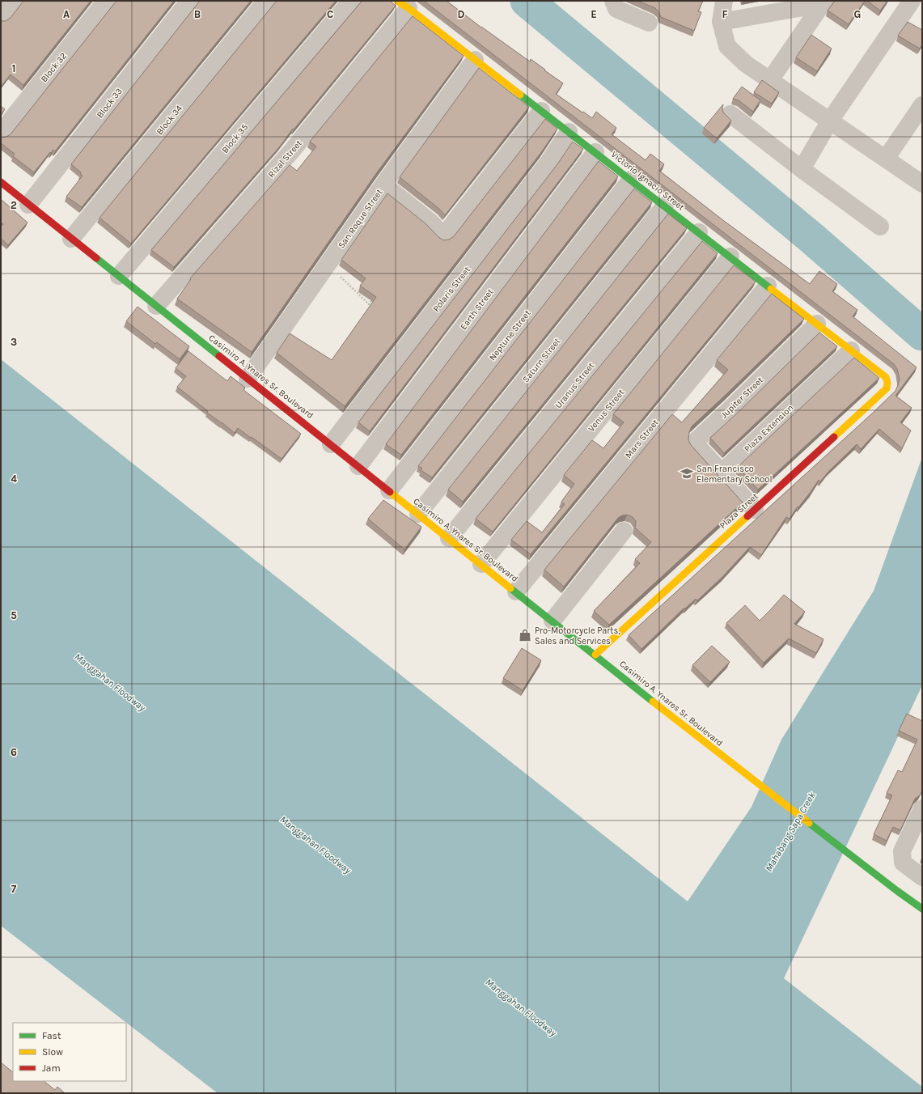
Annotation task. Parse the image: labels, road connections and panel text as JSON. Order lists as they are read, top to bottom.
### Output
{
  "streets": {
    "main road": ["Victorio Ignacio Street", "Casimiro A. Ynares Sr. Boulevard", "Plaza Street"],
    "street": [
      "Block 32",
      "Block 33",
      "Block 34",
      "Block 35",
      "Rizal Street",
      "San Roque Street",
      "Polaris Street",
      "Earth Street",
      "Neptune Street",
      "Saturn Street",
      "Uranus Street",
      "Jupiter Street",
      "Venus Street",
      "Plaza Extension",
      "Mars Street"
    ]
  },
  "crossings": [
    ["Block 33", "Casimiro A. Ynares Sr. Boulevard"],
    ["Block 34", "Casimiro A. Ynares Sr. Boulevard"],
    ["Block 35", "Casimiro A. Ynares Sr. Boulevard"],
    ["Rizal Street", "Victorio Ignacio Street"],
    ["Rizal Street", "Casimiro A. Ynares Sr. Boulevard"],
    ["Victorio Ignacio Street", "San Roque Street"],
    ["Victorio Ignacio Street", "Polaris Street"],
    ["Victorio Ignacio Street", "Earth Street"],
    ["Victorio Ignacio Street", "Neptune Street"],
    ["Victorio Ignacio Street", "Saturn Street"],
    ["Victorio Ignacio Street", "Uranus Street"],
    ["Victorio Ignacio Street", "Jupiter Street"],
    ["Victorio Ignacio Street", "Venus Street"],
    ["Victorio Ignacio Street", "Plaza Extension"],
    ["Victorio Ignacio Street", "Mars Street"],
    ["Victorio Ignacio Street", "Plaza Street"],
    ["San Roque Street", "Casimiro A. Ynares Sr. Boulevard"],
    ["Polaris Street", "Casimiro A. Ynares Sr. Boulevard"],
    ["Earth Street", "Casimiro A. Ynares Sr. Boulevard"],
    ["Neptune Street", "Casimiro A. Ynares Sr. Boulevard"],
    ["Saturn Street", "Casimiro A. Ynares Sr. Boulevard"],
    ["Casimiro A. Ynares Sr. Boulevard", "Uranus Street"],
    ["Casimiro A. Ynares Sr. Boulevard", "Venus Street"],
    ["Casimiro A. Ynares Sr. Boulevard", "Mars Street"],
    ["Casimiro A. Ynares Sr. Boulevard", "Plaza Street"],
    ["Jupiter Street", "Plaza Extension"]
  ],
  "water": ["Manggahan Floodway", "Mahabang Sapa Creek"],
  "places": {
    "school or university": ["San Francisco Elementary School"],
    "shop": ["Pro-Motorcycle Parts, Sales and Services"]
  },
  "legend": ["Fast", "Slow", "Jam"],
  "grid": {
    "columns": [
      "A",
      "B",
      "C",
      "D",
      "E",
      "F",
      "G"
    ],
    "rows": [
      "1",
      "2",
      "3",
      "4",
      "5",
      "6",
      "7"
    ]
  }
}
